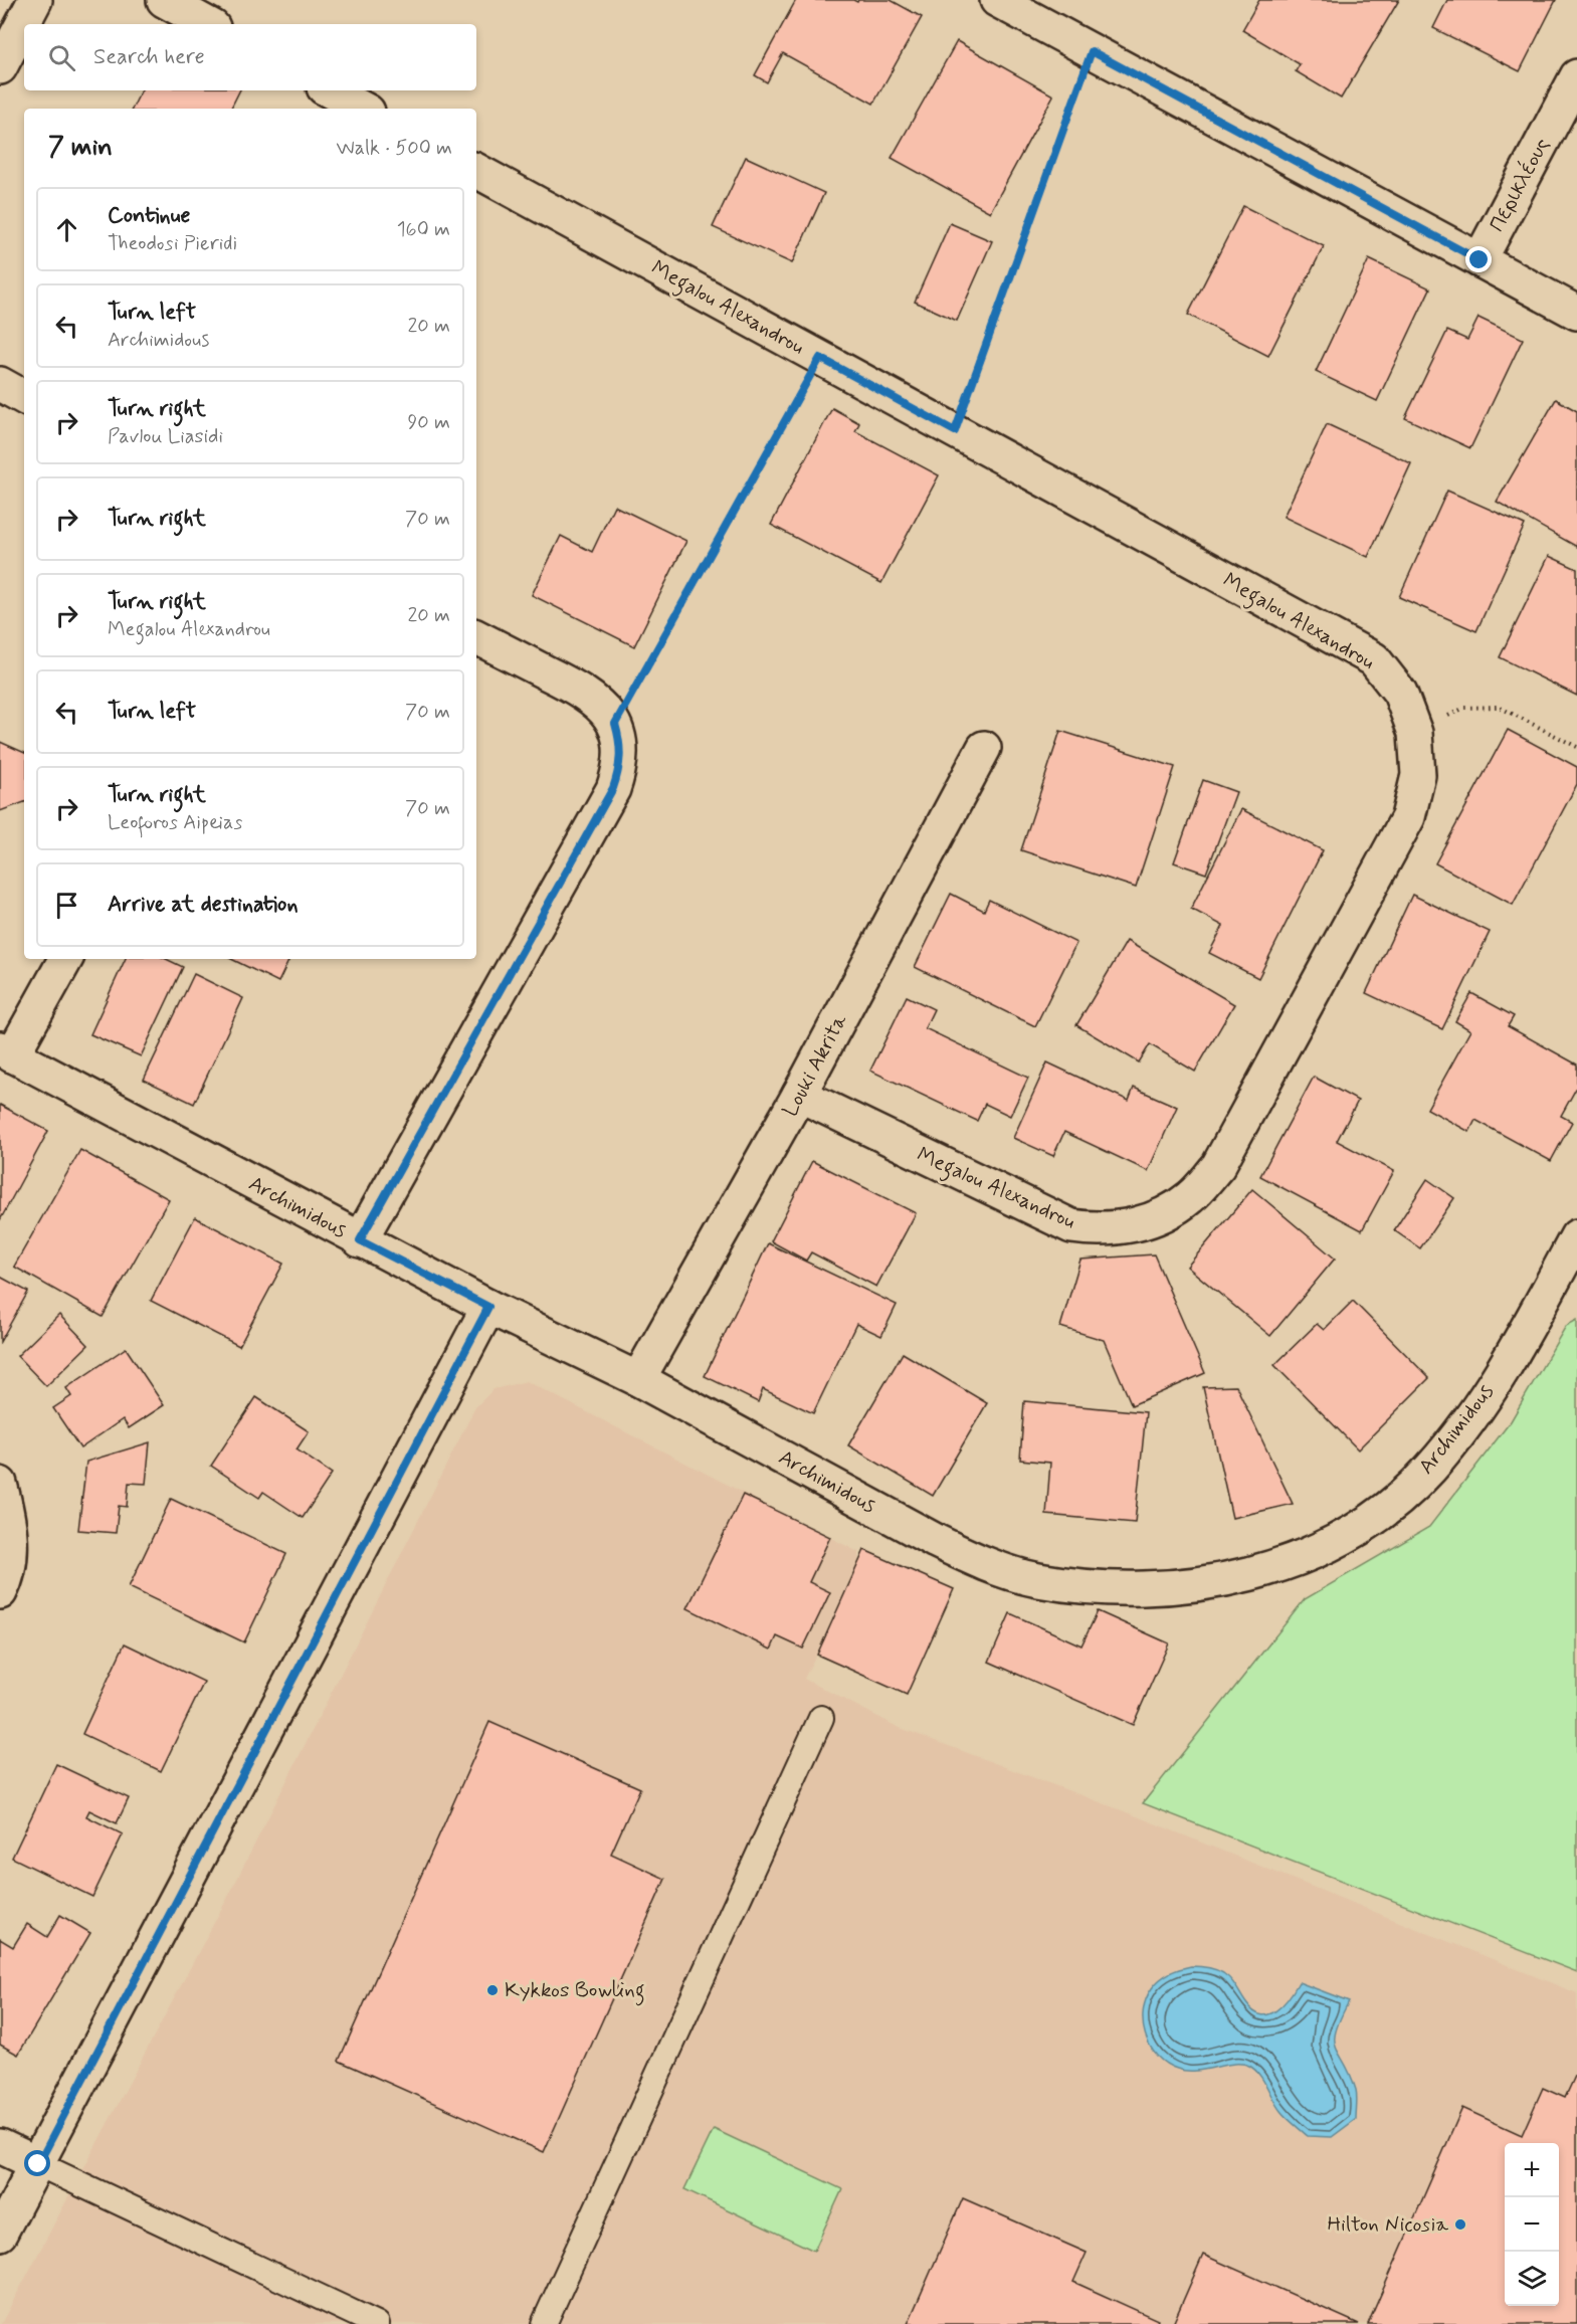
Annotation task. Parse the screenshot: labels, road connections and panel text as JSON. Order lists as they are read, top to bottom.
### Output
{
  "streets": {
    "street": [
      "Περικλέους",
      "Megalou Alexandrou",
      "Louki Akrita",
      "Archimidous"
    ]
  },
  "crossings": [
    ["Megalou Alexandrou", "Louki Akrita"],
    ["Louki Akrita", "Archimidous"]
  ],
  "places": ["Kykkos Bowling", "Hilton Nicosia"],
  "page": {
    "search": "Search here",
    "heading": ["7 min", "Walk · 500 m"],
    "list": [
      ["Continue", "Theodosi Pieridi", "160 m"],
      ["Turn left", "Archimidous", "20 m"],
      ["Turn right", "Pavlou Liasidi", "90 m"],
      ["Turn right", "70 m"],
      ["Turn right", "Megalou Alexandrou", "20 m"],
      ["Turn left", "70 m"],
      ["Turn right", "Leoforos Aipeias", "70 m"],
      "Arrive at destination"
    ],
    "map_buttons": ["+", "−"]
  }
}
